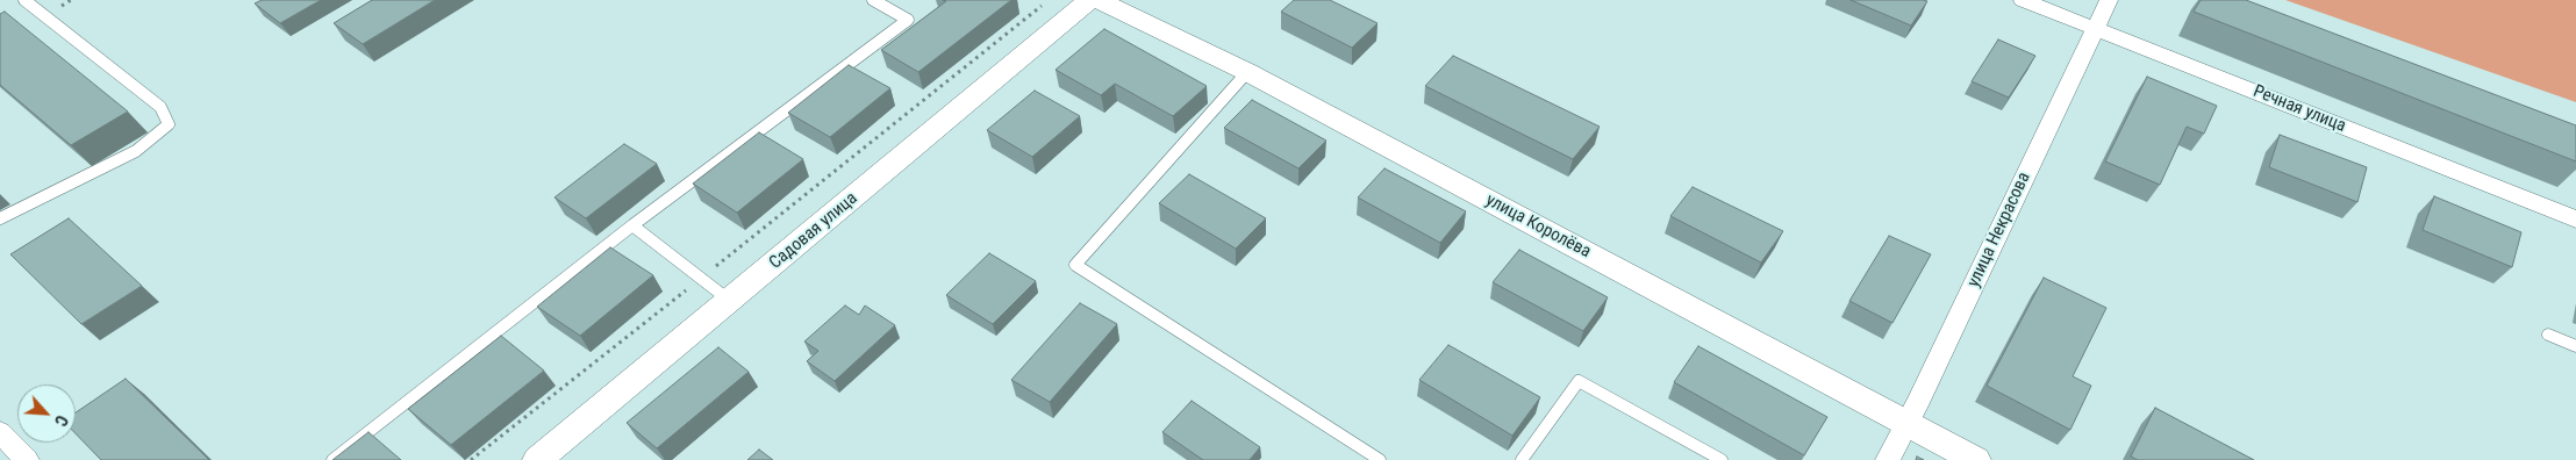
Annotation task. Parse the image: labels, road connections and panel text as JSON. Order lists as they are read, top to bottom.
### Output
{
  "streets": {
    "street": [
      "Речная улица",
      "улица Королёва",
      "улица Некрасова",
      "Садовая улица"
    ]
  },
  "crossings": [
    ["Речная улица", "улица Некрасова"],
    ["улица Королёва", "улица Некрасова"]
  ],
  "north": "bottom right"
}
